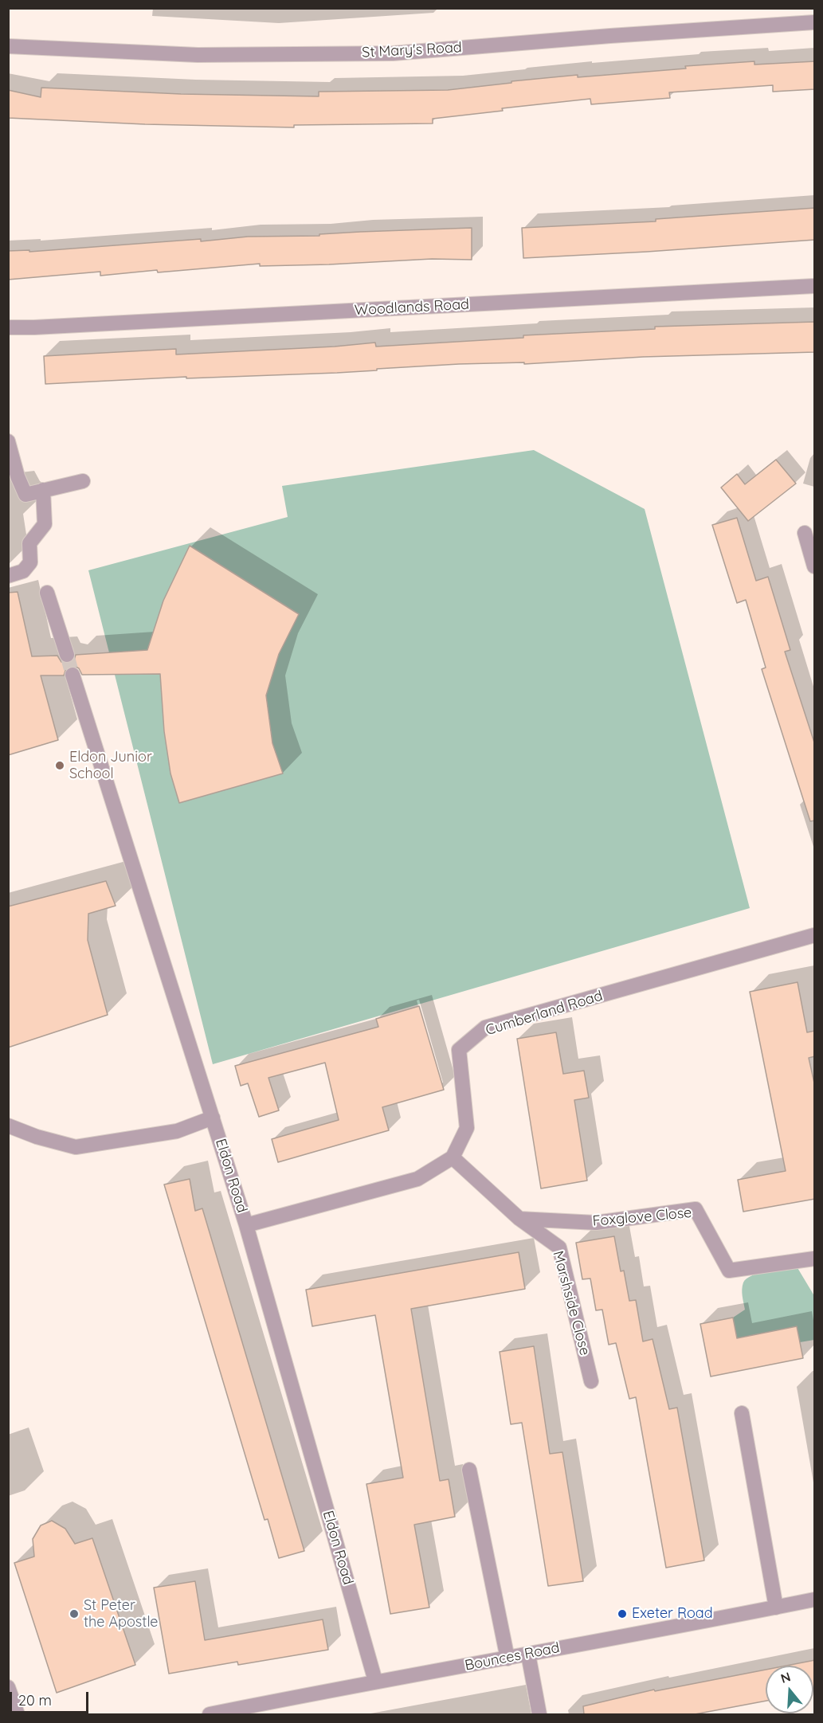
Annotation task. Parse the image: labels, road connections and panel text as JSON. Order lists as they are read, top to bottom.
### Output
{
  "streets": {
    "street": [
      "St Mary's Road",
      "Woodlands Road",
      "Cumberland Road",
      "Eldon Road",
      "Foxglove Close",
      "Marshside Close",
      "Bounces Road"
    ]
  },
  "crossings": [
    ["Cumberland Road", "Marshside Close"],
    ["Eldon Road", "Bounces Road"],
    ["Foxglove Close", "Marshside Close"]
  ],
  "places": ["Eldon Junior School", "St Peter the Apostle", "Exeter Road"],
  "scale_bar": "20 m",
  "north": "top"
}
